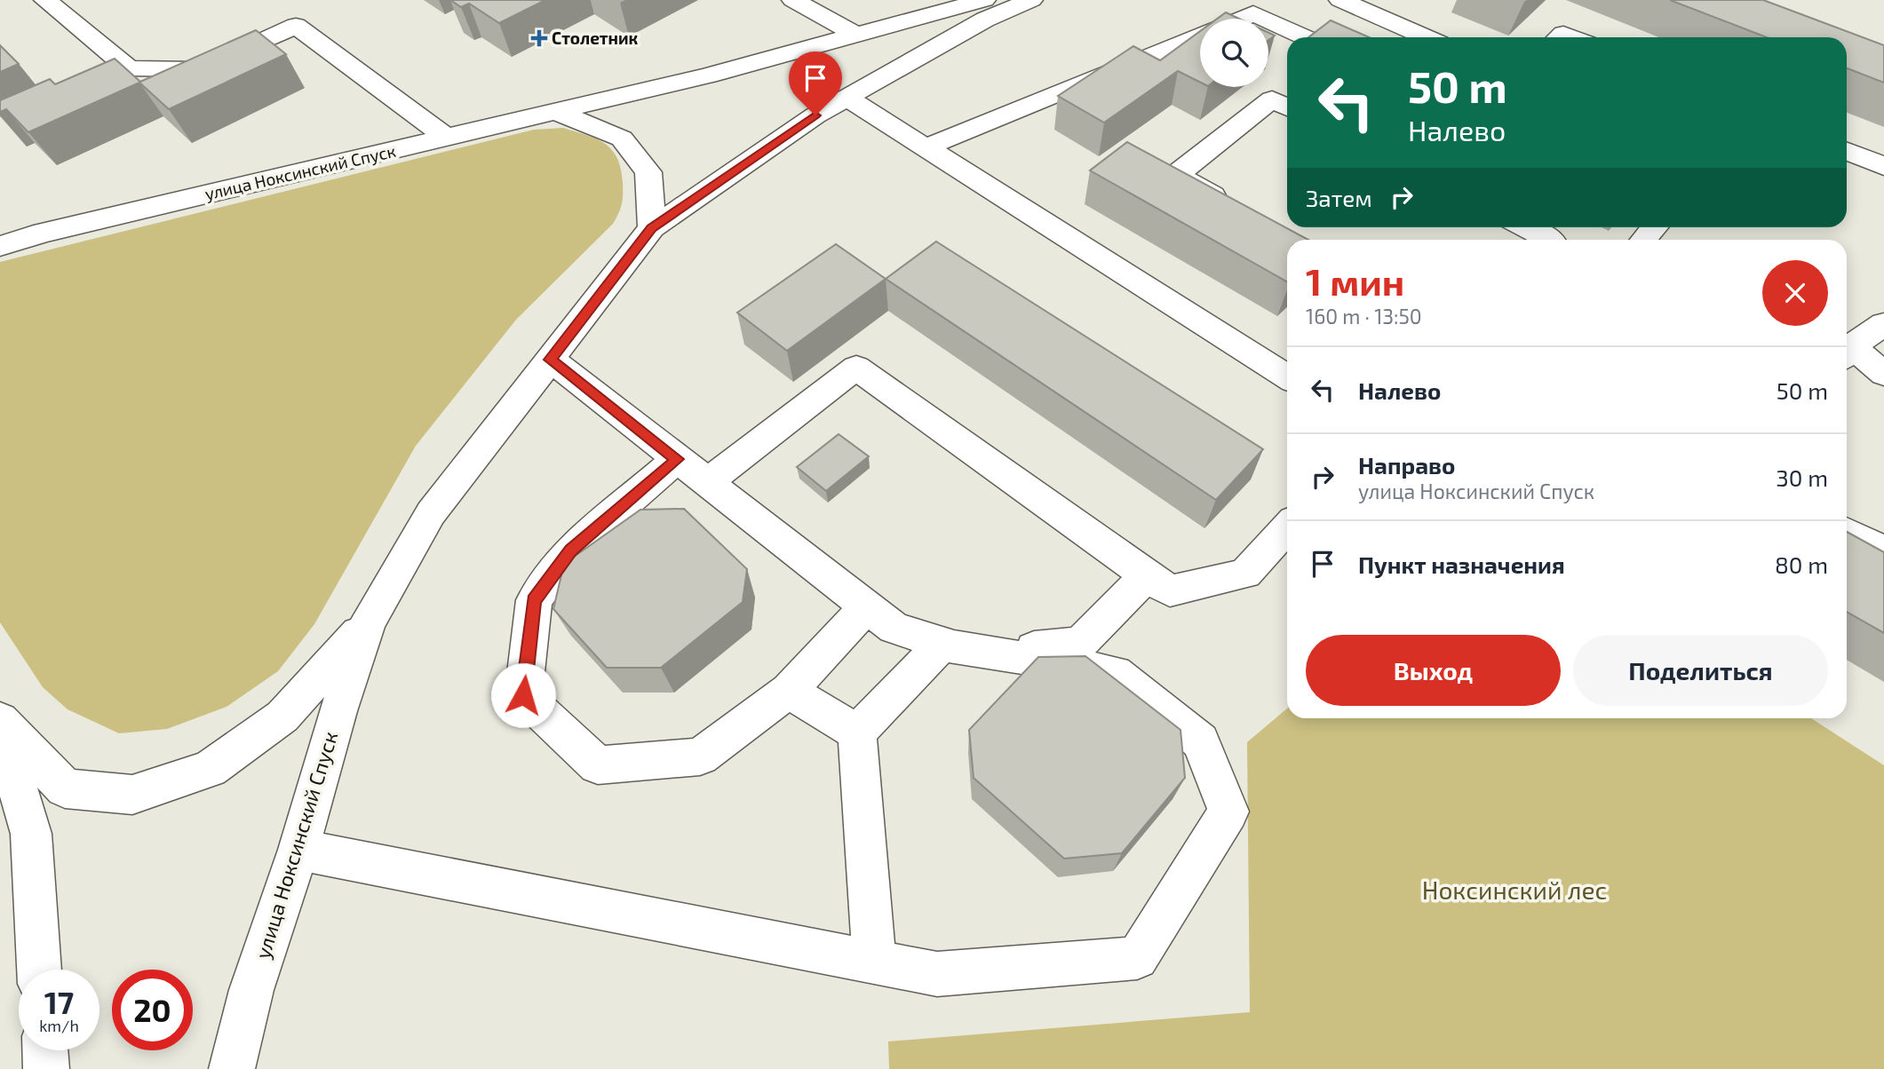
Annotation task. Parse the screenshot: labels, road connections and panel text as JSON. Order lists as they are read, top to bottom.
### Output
{
  "streets": {
    "street": ["улица Ноксинский Спуск"]
  },
  "parks": ["Ноксинский лес"],
  "places": {
    "health": ["Столетник"]
  },
  "page": {
    "turn": ["50 m", "Налево"],
    "then": "Затем",
    "heading": ["1 мин", "160 m · 13:50"],
    "list": [
      {
        "name": "Налево",
        "value": "50 m"
      },
      {
        "name": "Направо",
        "note": "улица Ноксинский Спуск",
        "value": "30 m"
      },
      {
        "name": "Пункт назначения",
        "value": "80 m"
      }
    ],
    "buttons": ["Выход", "Поделиться"],
    "speed": "17 km/h",
    "limit": "20"
  }
}
